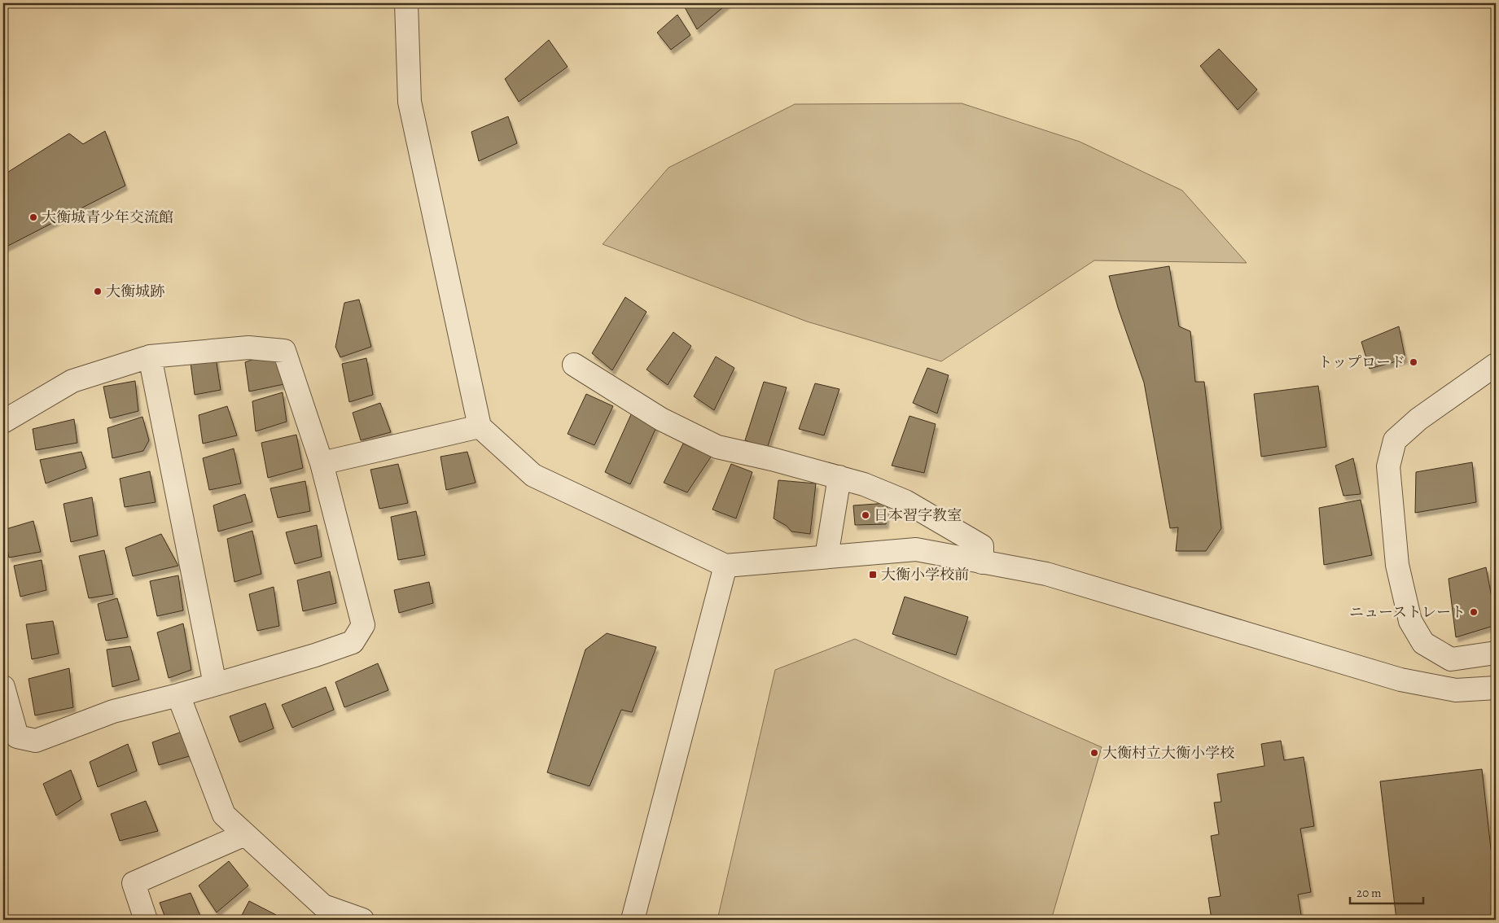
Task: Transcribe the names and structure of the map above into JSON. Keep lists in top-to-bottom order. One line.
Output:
{"places":{"other":["大衡城青少年交流館","大衡城跡","トップロード","日本習字教室","ニューストレート","大衡村立大衡小学校"],"transit":["大衡小学校前"]},"scale_bar":"20 m"}
